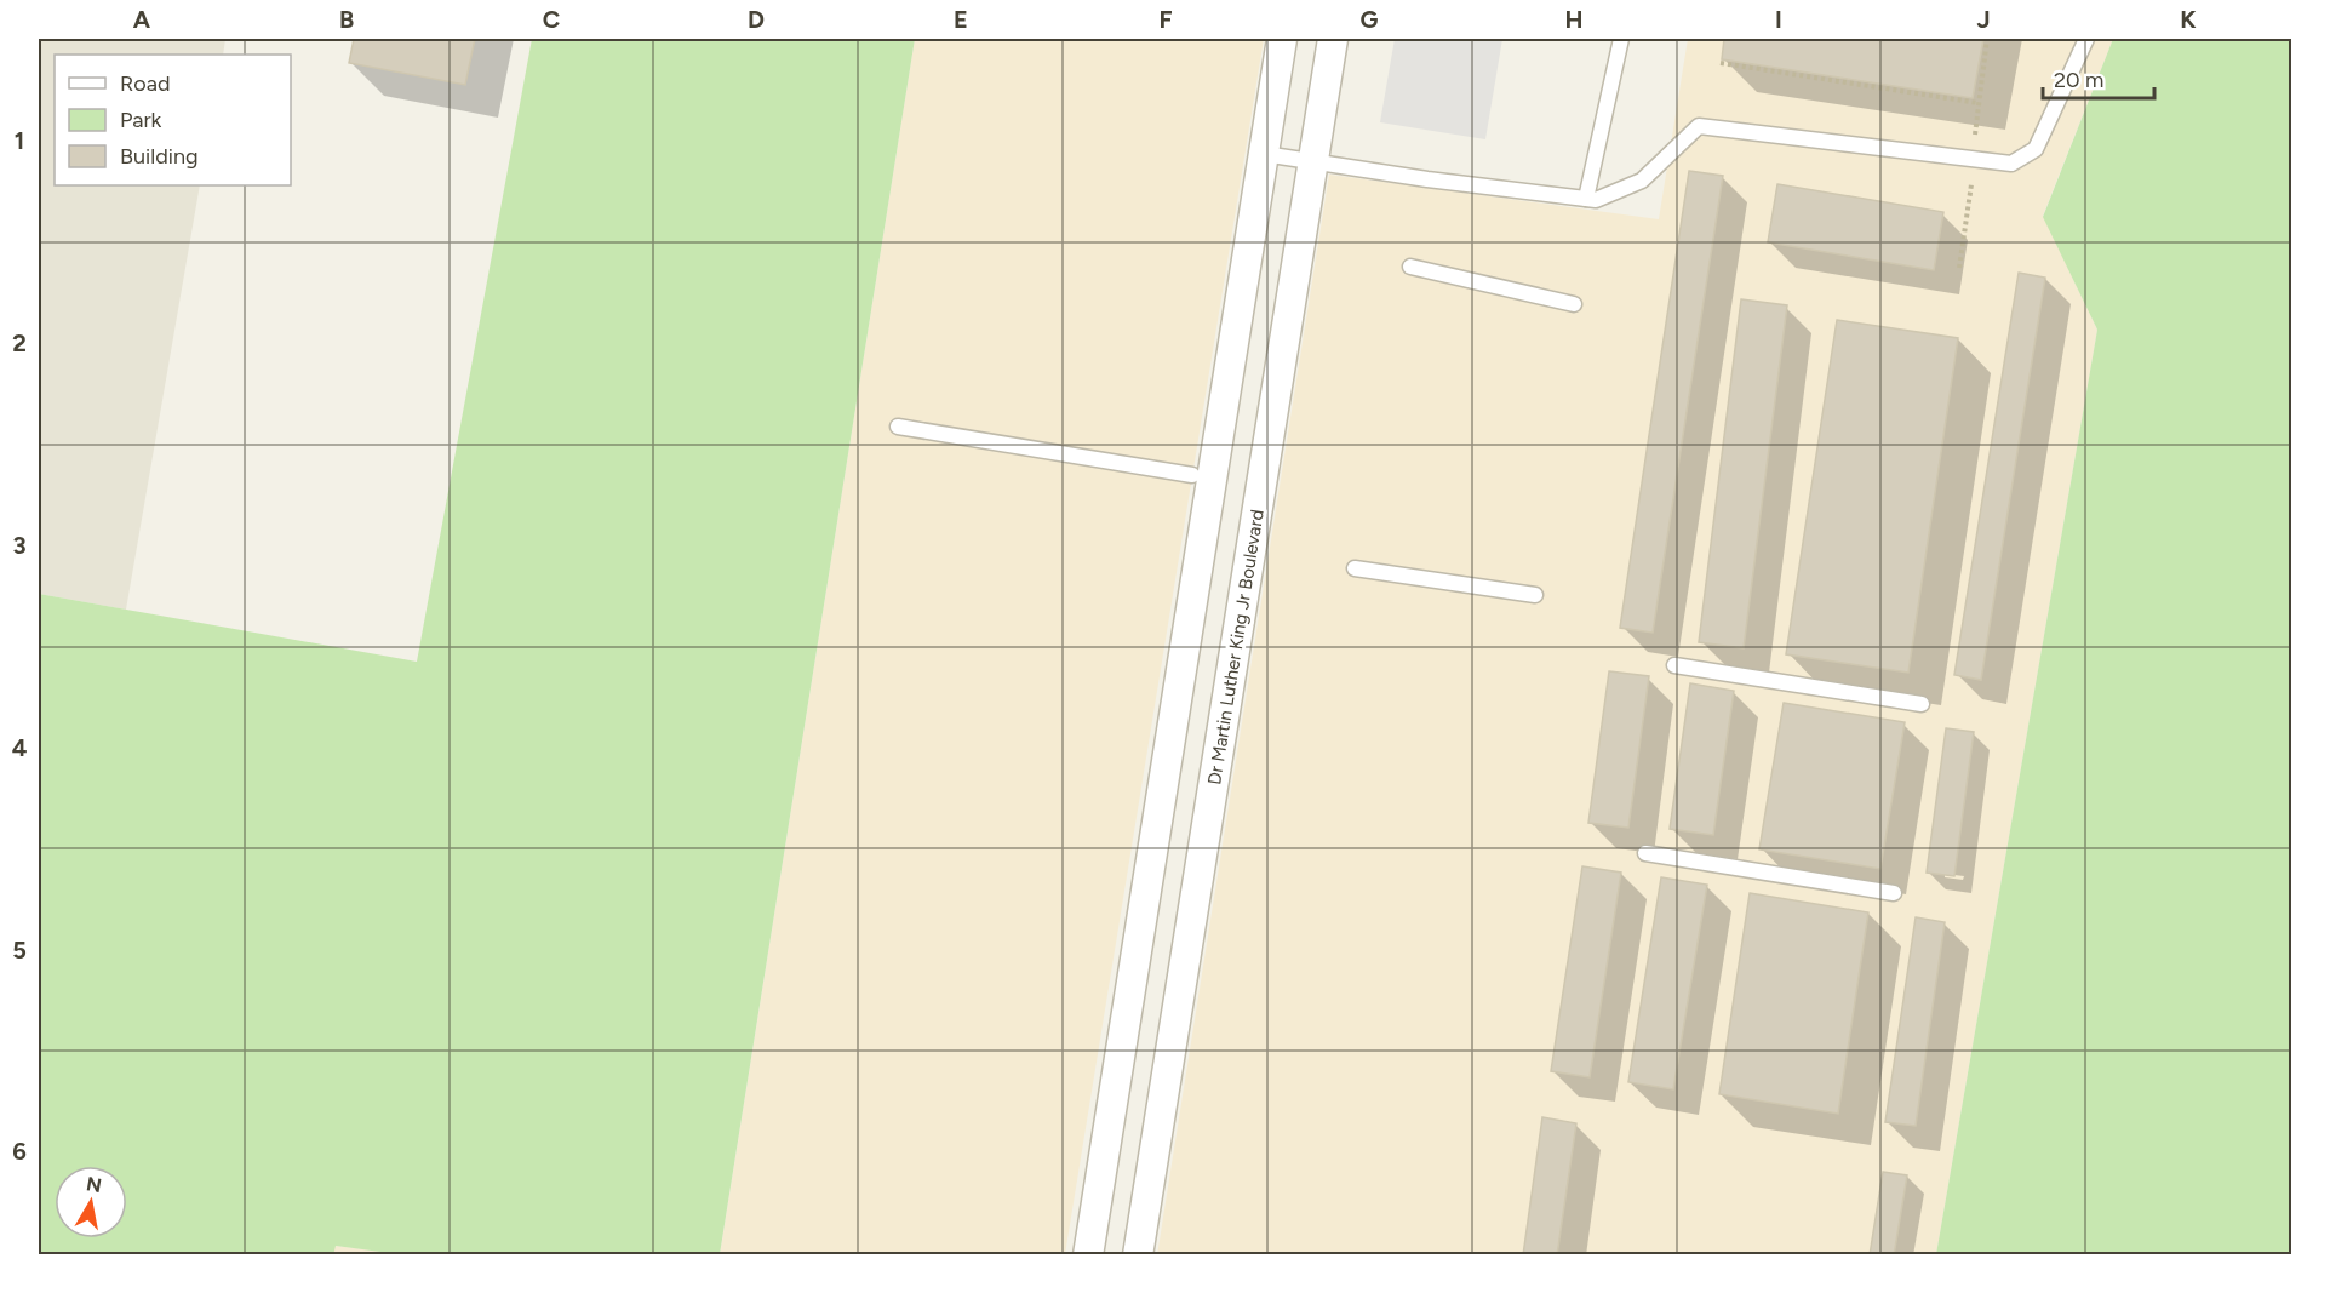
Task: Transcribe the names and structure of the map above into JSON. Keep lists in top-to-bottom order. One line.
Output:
{"streets":{"street":["Dr Martin Luther King Jr Boulevard"]},"legend":["Road","Park","Building"],"scale_bar":"20 m","north":"top","grid":{"columns":["A","B","C","D","E","F","G","H","I","J","K"],"rows":["1","2","3","4","5","6"]}}
